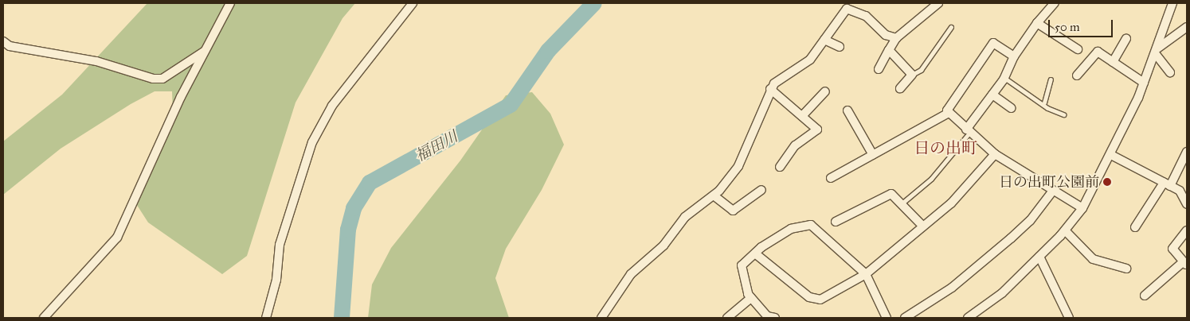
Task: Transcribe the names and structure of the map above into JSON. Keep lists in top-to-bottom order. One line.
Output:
{"districts":["日の出町"],"water":["福田川"],"places":["日の出町公園前"],"scale_bar":"50 m"}
